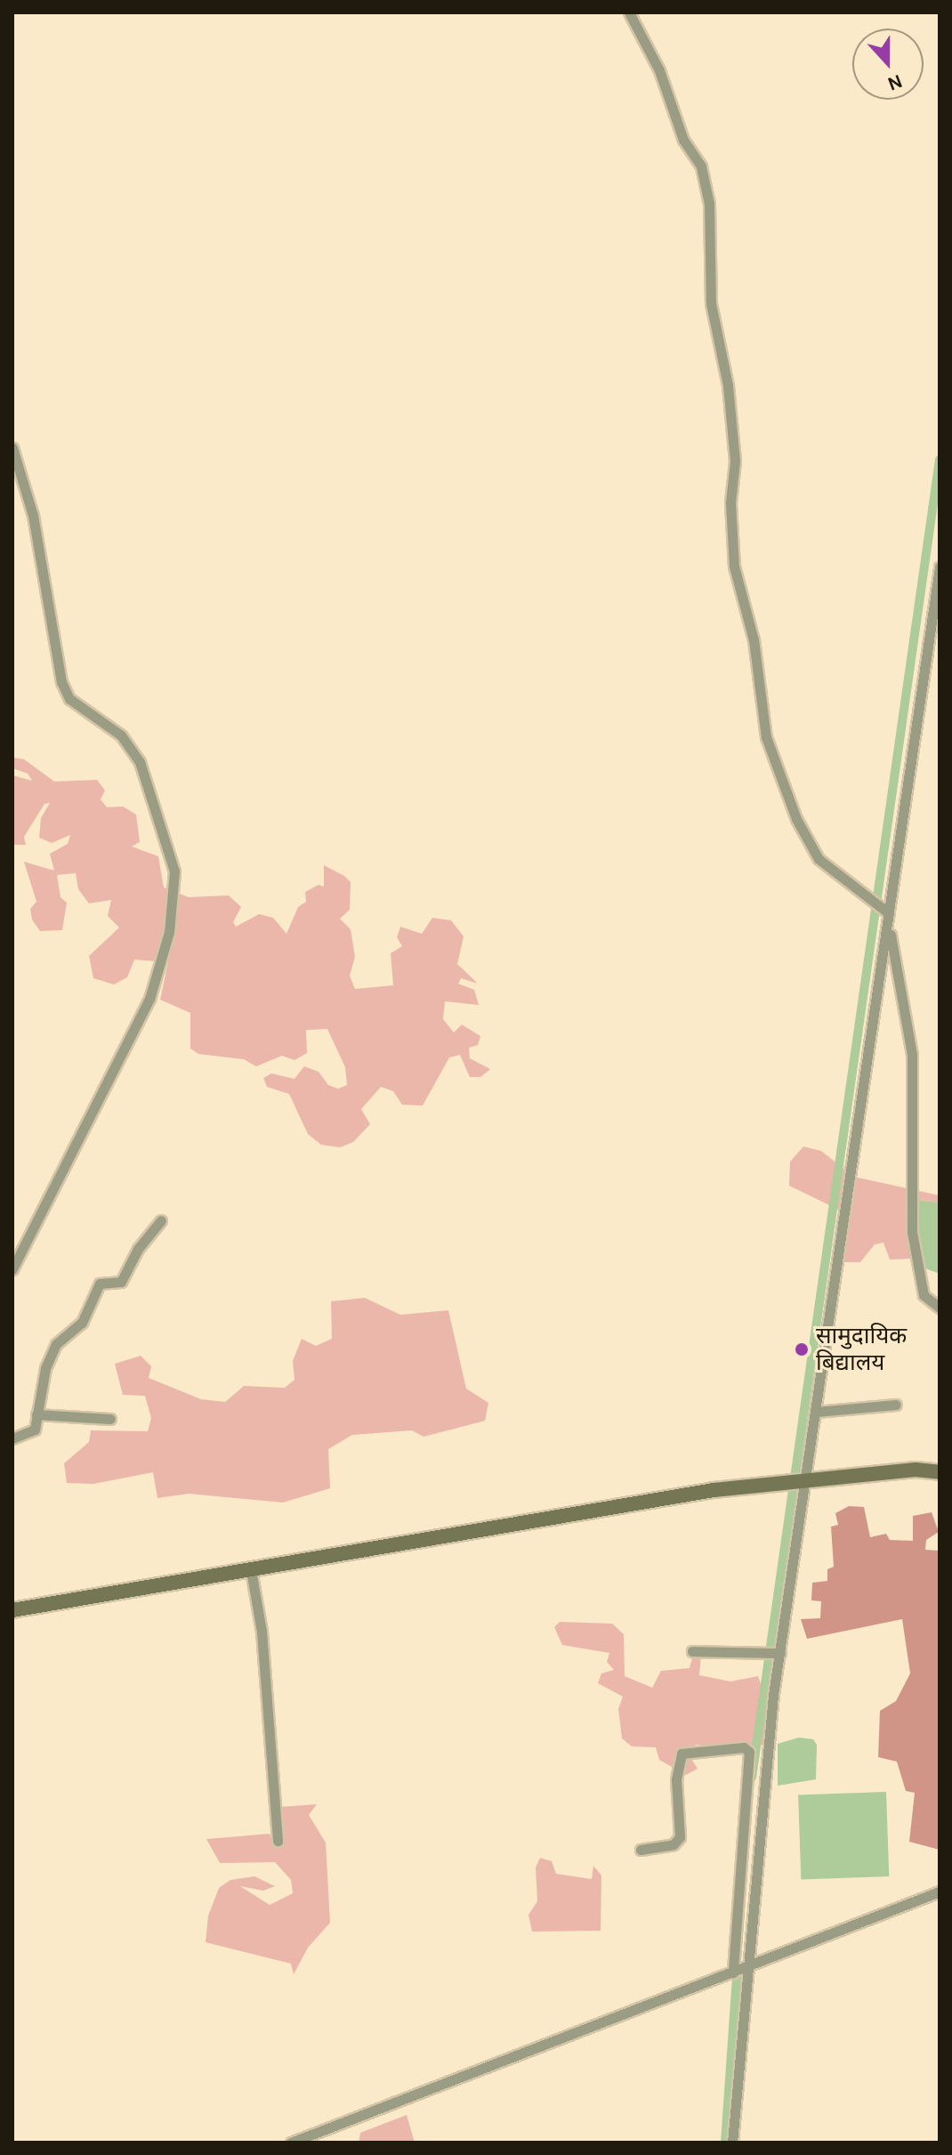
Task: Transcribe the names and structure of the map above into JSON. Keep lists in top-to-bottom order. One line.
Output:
{"places":["सामुदायिक बिद्यालय"],"north":"bottom"}
